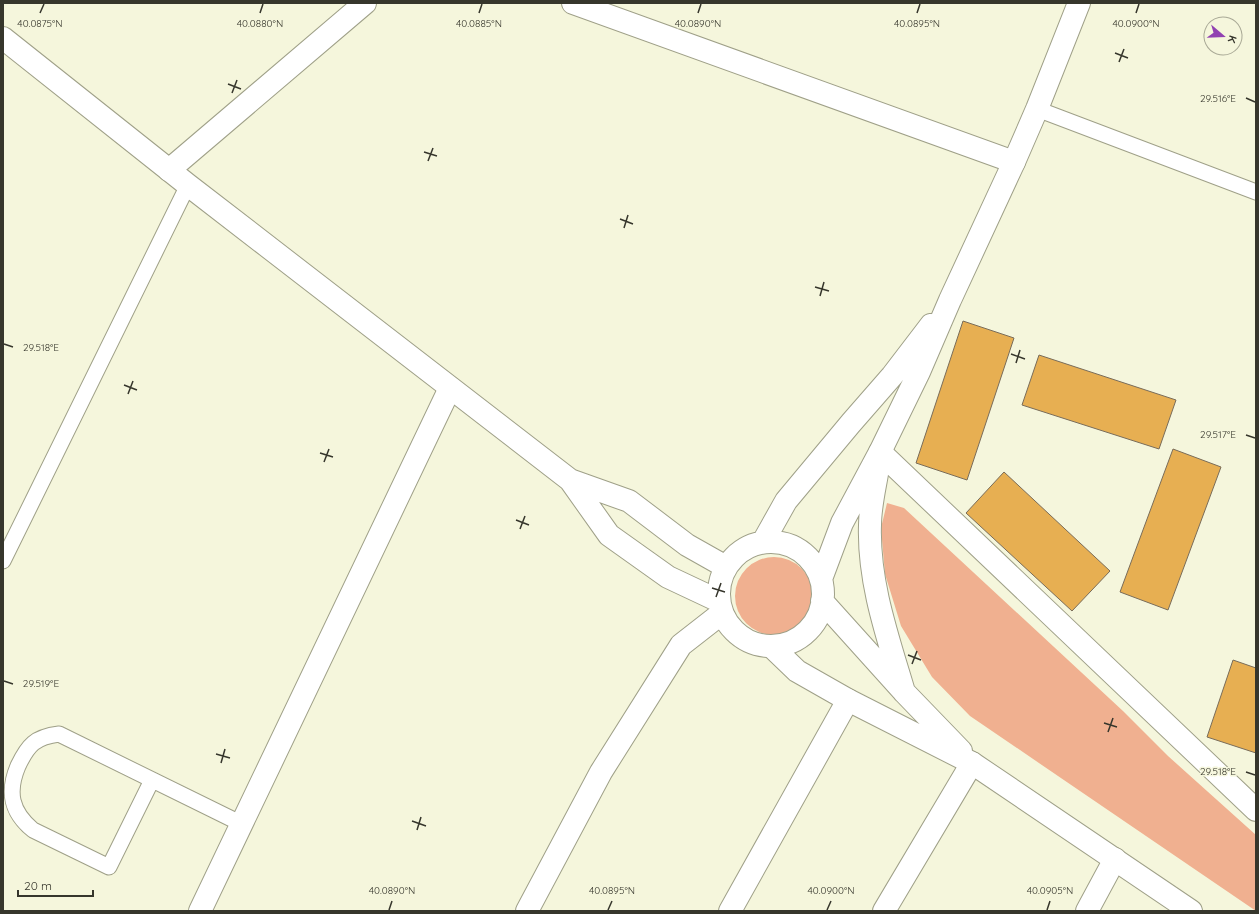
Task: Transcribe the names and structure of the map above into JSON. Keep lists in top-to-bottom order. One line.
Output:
{"scale_bar":"20 m","north":"right","coordinates":["40.0885°N","40.0890°N","40.0895°N","40.0900°N","40.0875°N","40.0880°N","29.516°E","29.518°E","29.517°E","29.519°E","40.0905°N"]}
